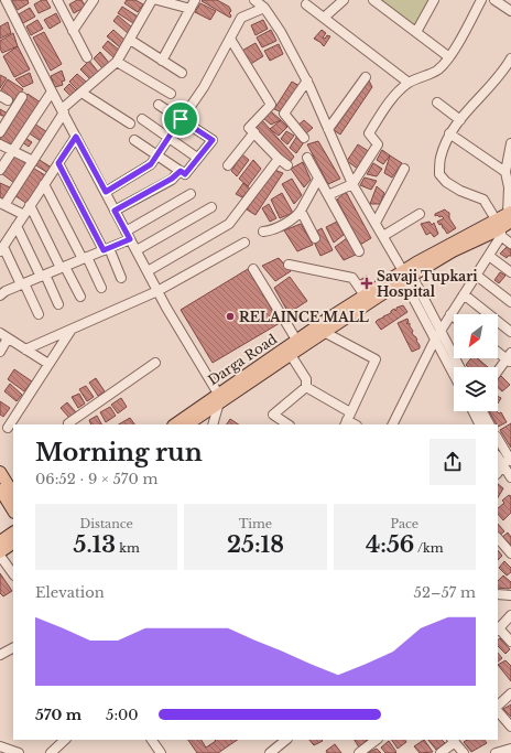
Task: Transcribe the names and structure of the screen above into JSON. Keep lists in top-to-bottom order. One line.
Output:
{"streets":{"main road":["Darga Road"]},"places":{"health":["Savaji Tupkari Hospital"],"other":["RELAINCE MALL"]},"north":"bottom left","page":{"heading":["Morning run","06:52 · 9 × 570 m"],"stats":[["Distance","5.13 km"],["Time","25:18"],["Pace","4:56 /km"]],"chart":["Elevation","52–57 m"],"list":[{"name":"570 m","note":"5:00"}]}}
